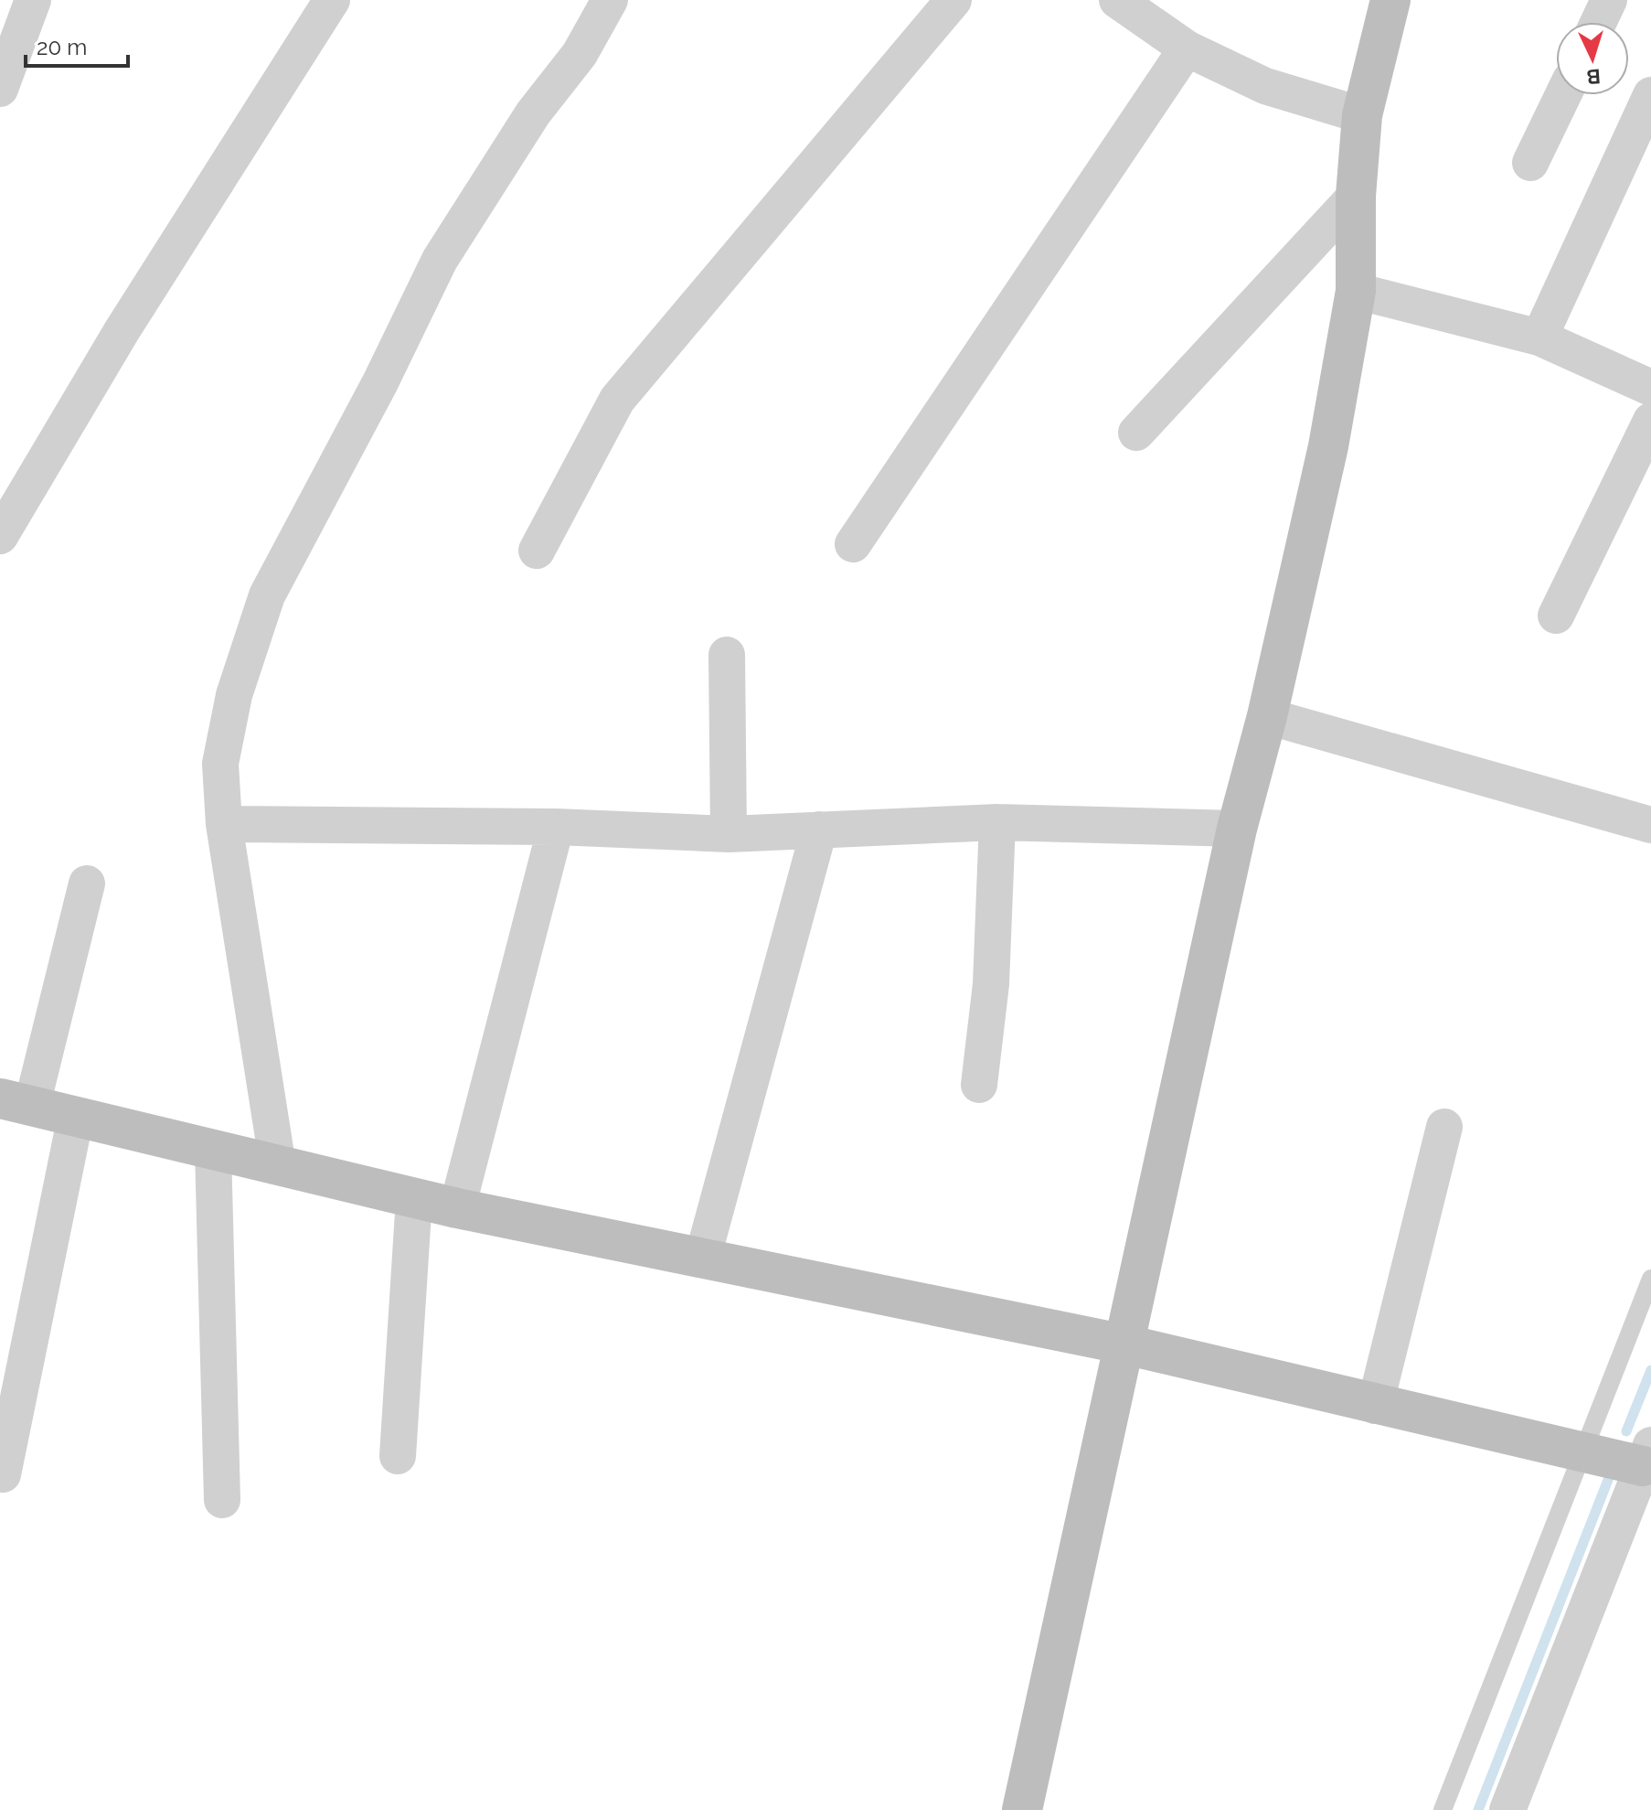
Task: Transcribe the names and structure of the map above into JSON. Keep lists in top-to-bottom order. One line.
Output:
{"scale_bar":"20 m","north":"bottom"}
